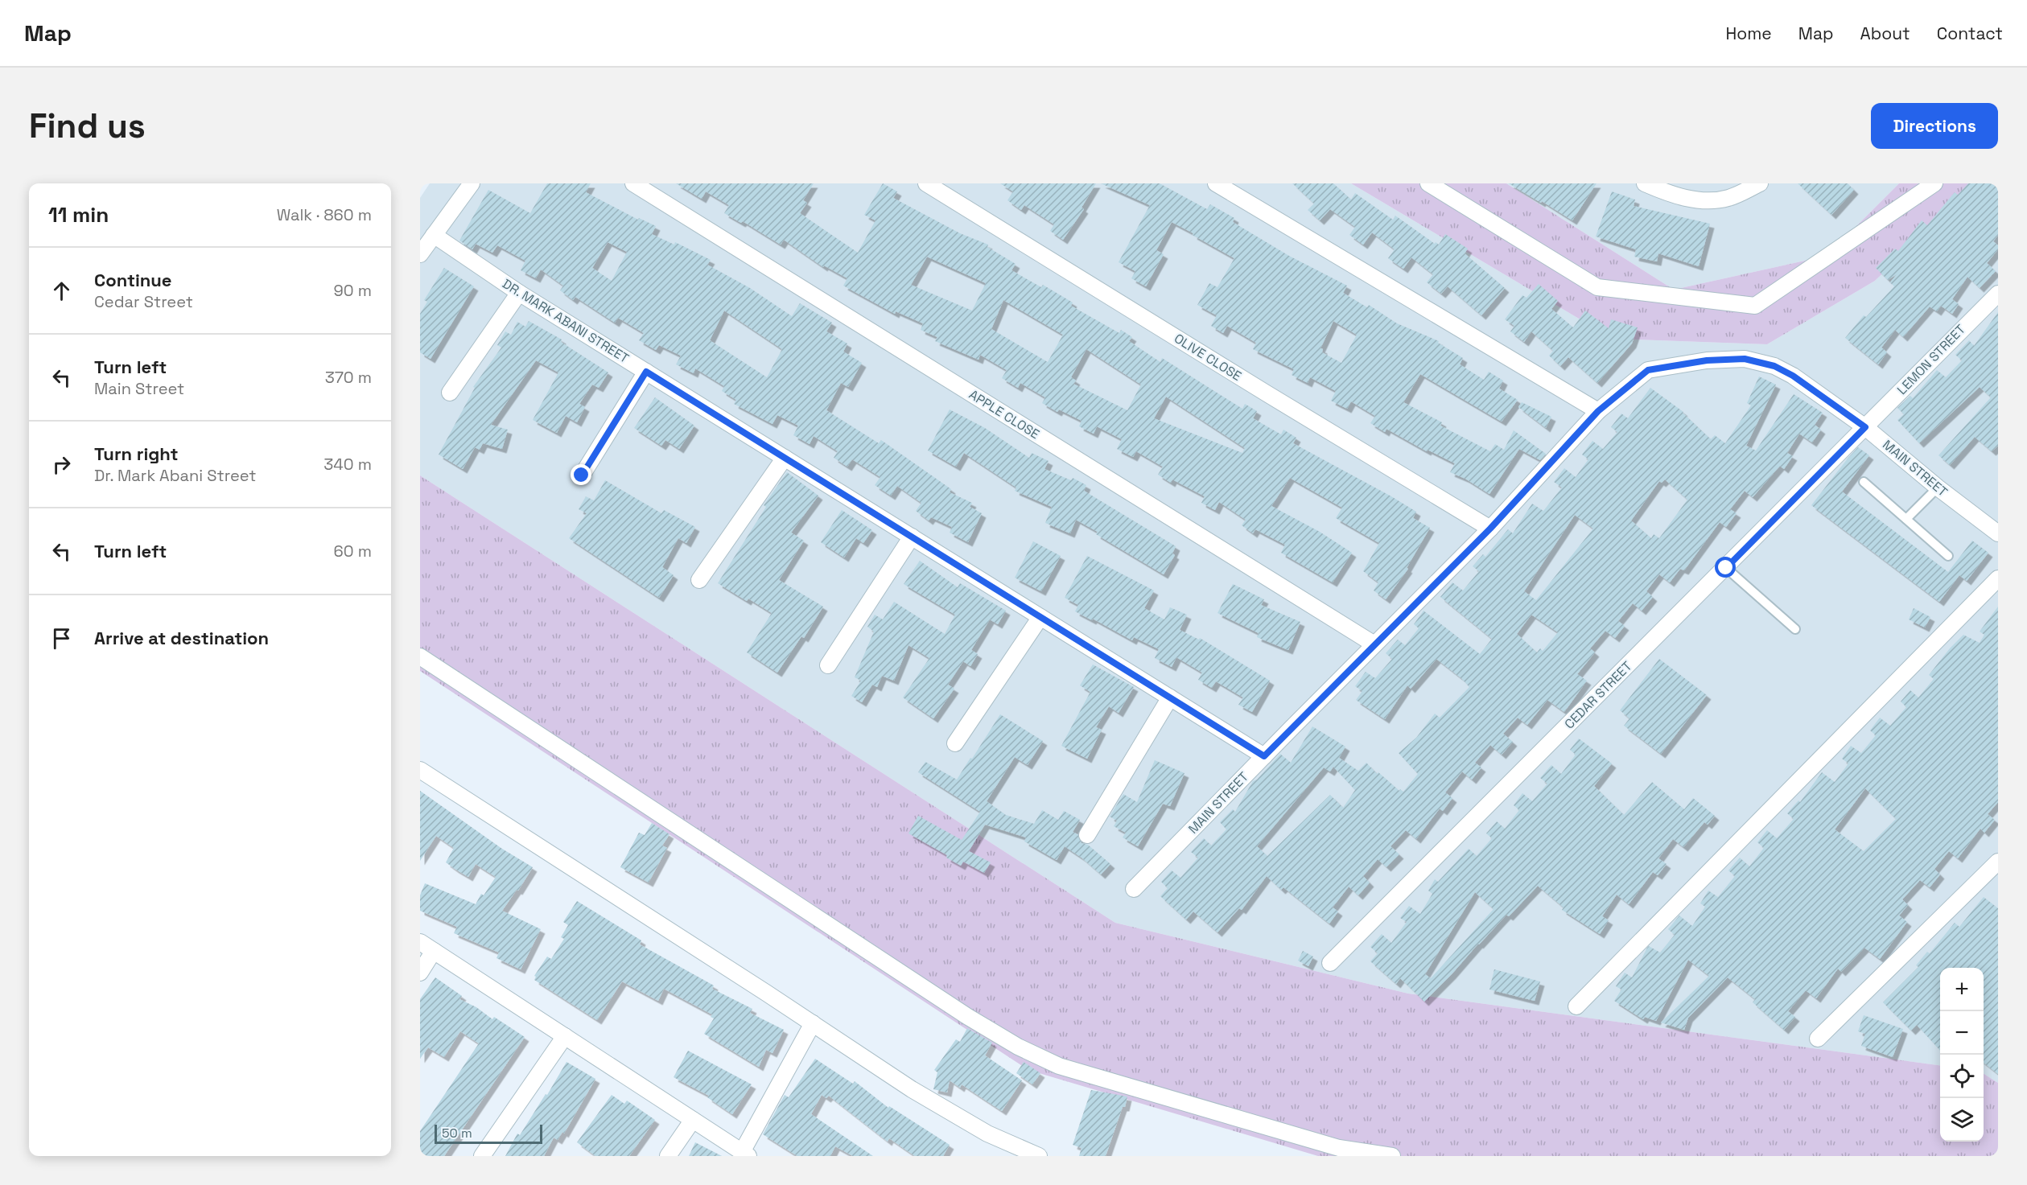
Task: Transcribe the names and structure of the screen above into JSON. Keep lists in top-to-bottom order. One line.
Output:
{"streets":{"street":["DR. MARK ABANI STREET","OLIVE CLOSE","LEMON STREET","APPLE CLOSE","MAIN STREET","CEDAR STREET"]},"crossings":[["DR. MARK ABANI STREET","MAIN STREET"],["OLIVE CLOSE","MAIN STREET"],["LEMON STREET","MAIN STREET"],["LEMON STREET","CEDAR STREET"],["APPLE CLOSE","MAIN STREET"],["MAIN STREET","CEDAR STREET"]],"scale_bar":"50 m","page":{"header":"Map","nav":["Home","Map","About","Contact"],"buttons":"Directions","title":"Find us","heading":["11 min","Walk · 860 m"],"list":[["Continue","Cedar Street","90 m"],["Turn left","Main Street","370 m"],["Turn right","Dr. Mark Abani Street","340 m"],["Turn left","60 m"],"Arrive at destination"],"map_buttons":["+","−"],"scale":"50 m"}}
